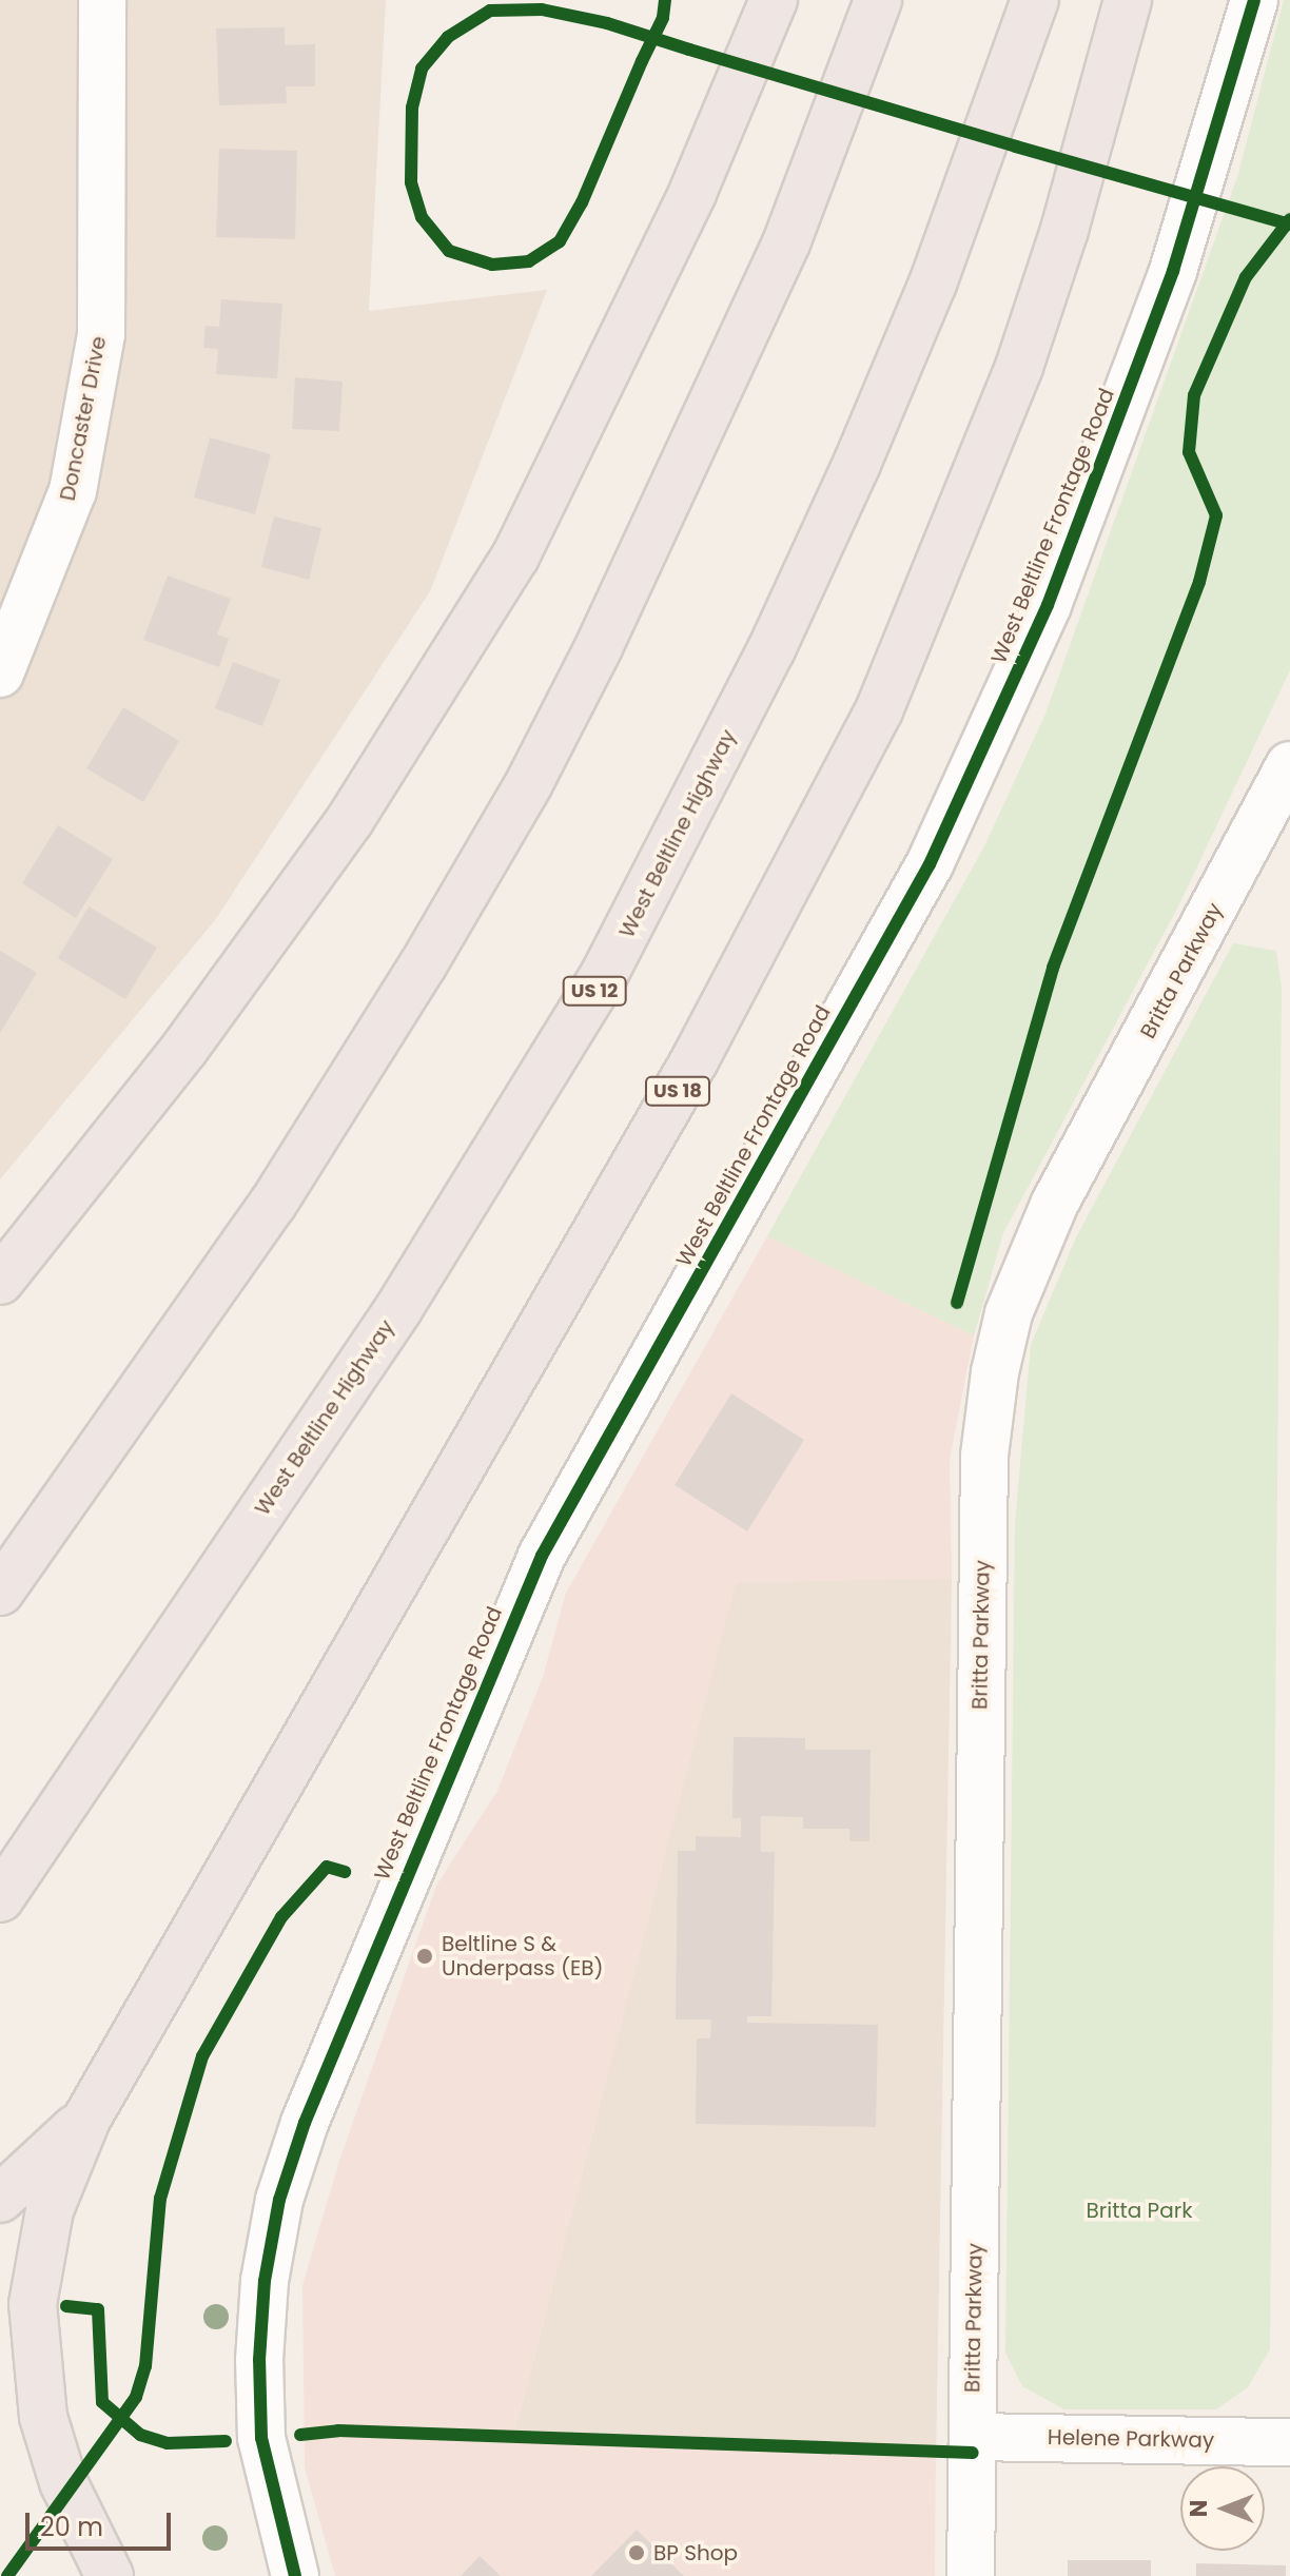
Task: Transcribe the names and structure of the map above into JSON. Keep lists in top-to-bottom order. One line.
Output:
{"streets":{"highway":["West Beltline Highway","US 12","US 18"],"street":["Doncaster Drive","West Beltline Frontage Road","Britta Parkway","Helene Parkway"]},"crossings":[["Britta Parkway","Helene Parkway"]],"parks":["Britta Park"],"places":["Beltline S & Underpass (EB)","BP Shop"],"scale_bar":"20 m","north":"left"}
